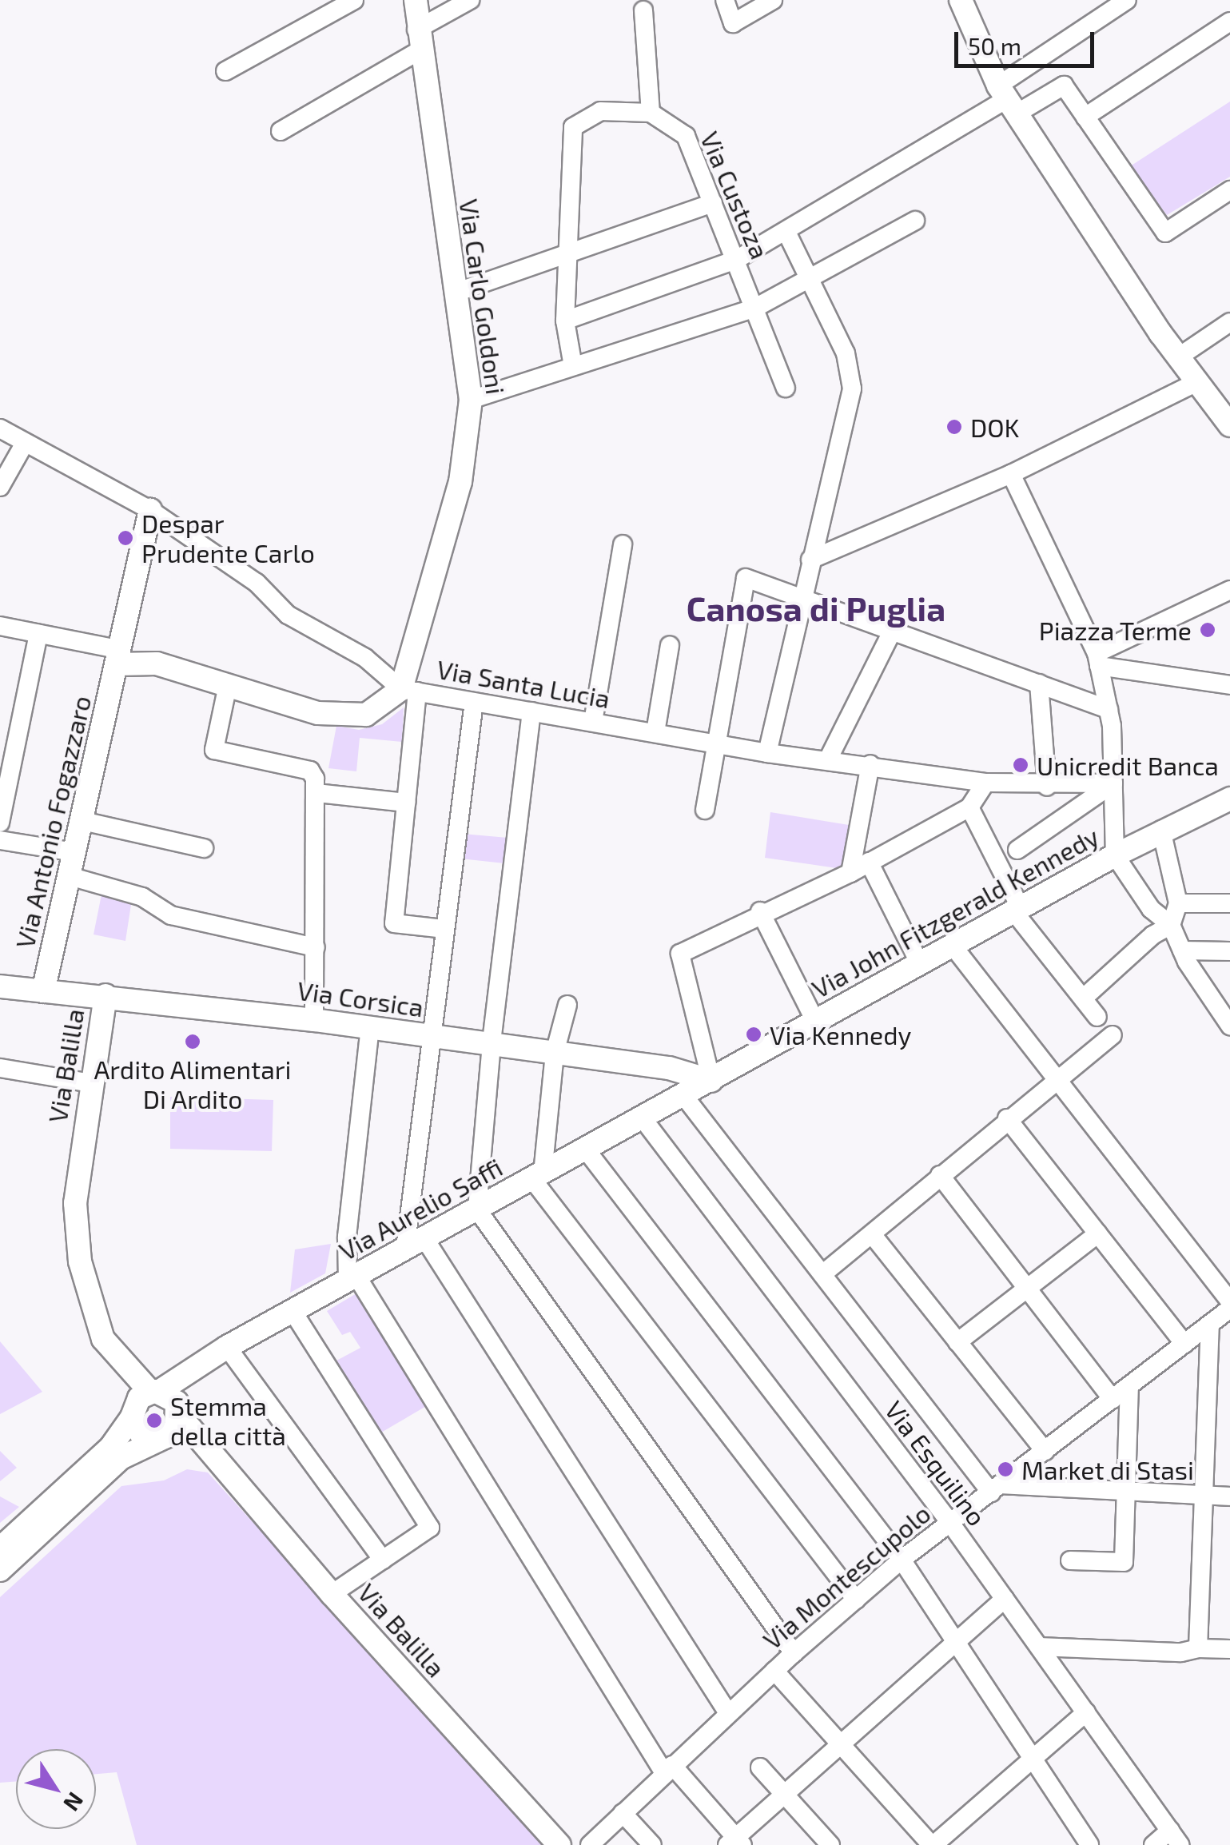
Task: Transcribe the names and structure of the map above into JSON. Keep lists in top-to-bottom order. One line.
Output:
{"streets":{"street":["Via Custoza","Via Carlo Goldoni","Via Santa Lucia","Via Antonio Fogazzaro","Via John Fitzgerald Kennedy","Via Corsica","Via Balilla","Via Aurelio Saffi","Via Esquilino","Via Montescupolo"]},"crossings":[["Via Carlo Goldoni","Via Santa Lucia"],["Via Santa Lucia","Via Antonio Fogazzaro"],["Via Antonio Fogazzaro","Via Corsica"],["Via John Fitzgerald Kennedy","Via Corsica"],["Via John Fitzgerald Kennedy","Via Aurelio Saffi"],["Via Corsica","Via Balilla"],["Via Corsica","Via Aurelio Saffi"],["Via Balilla","Via Aurelio Saffi"],["Via Aurelio Saffi","Via Esquilino"],["Via Esquilino","Via Montescupolo"]],"districts":["Canosa di Puglia"],"places":["DOK","Despar Prudente Carlo","Piazza Terme","Unicredit Banca","Via Kennedy","Ardito Alimentari Di Ardito","Stemma della città","Market di Stasi"],"scale_bar":"50 m","north":"bottom right"}
